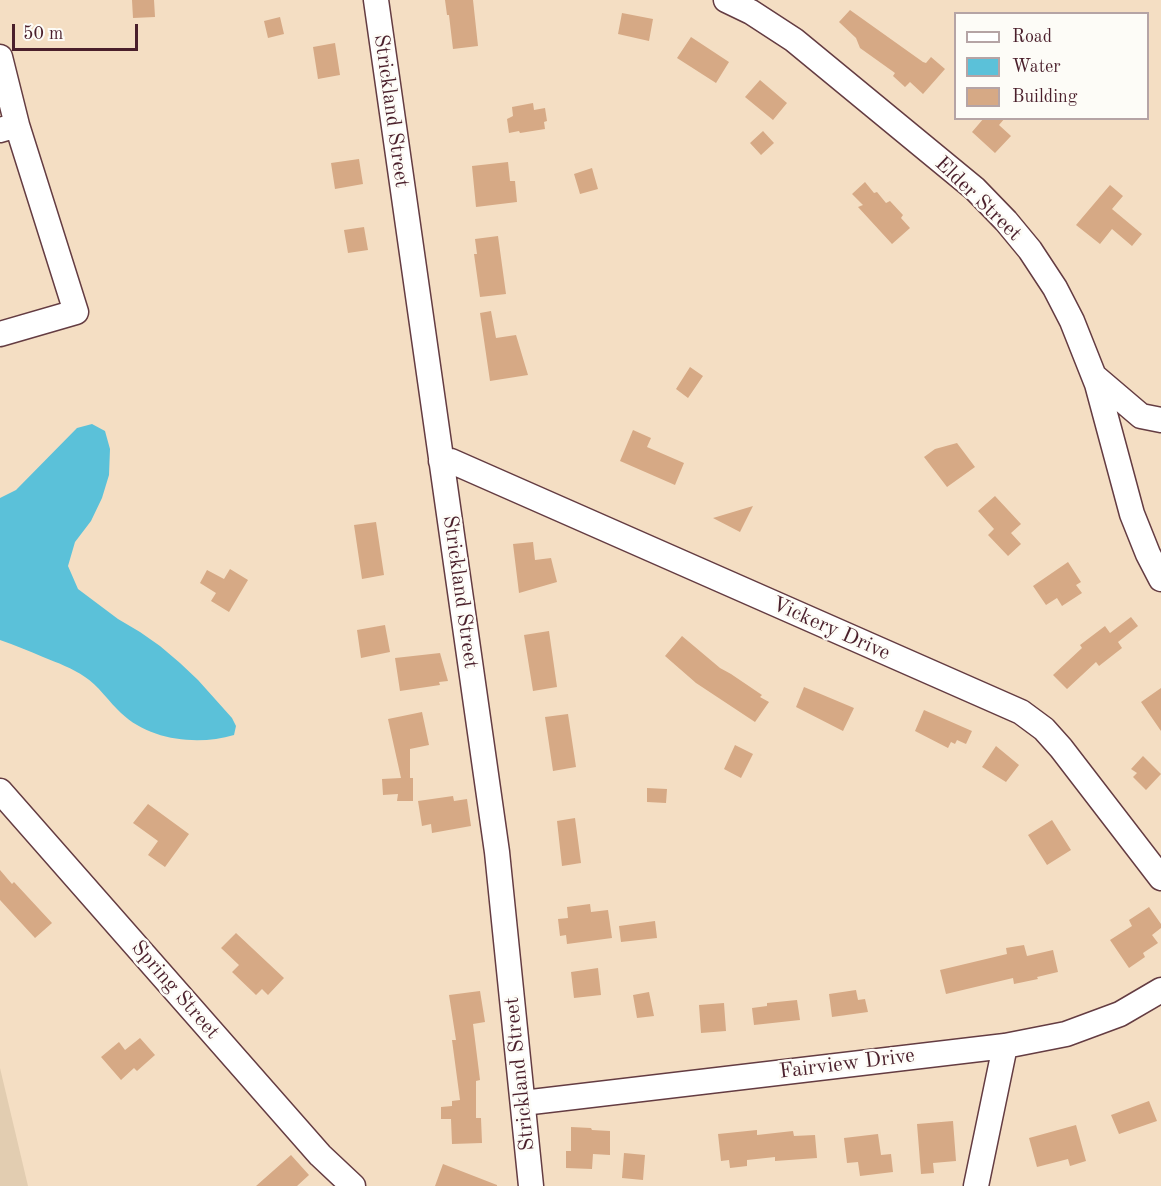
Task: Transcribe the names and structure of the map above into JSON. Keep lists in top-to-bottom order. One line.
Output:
{"streets":{"street":["Strickland Street","Elder Street","Vickery Drive","Spring Street","Fairview Drive"]},"crossings":[["Strickland Street","Vickery Drive"],["Strickland Street","Fairview Drive"]],"legend":["Road","Water","Building"],"scale_bar":"50 m"}
